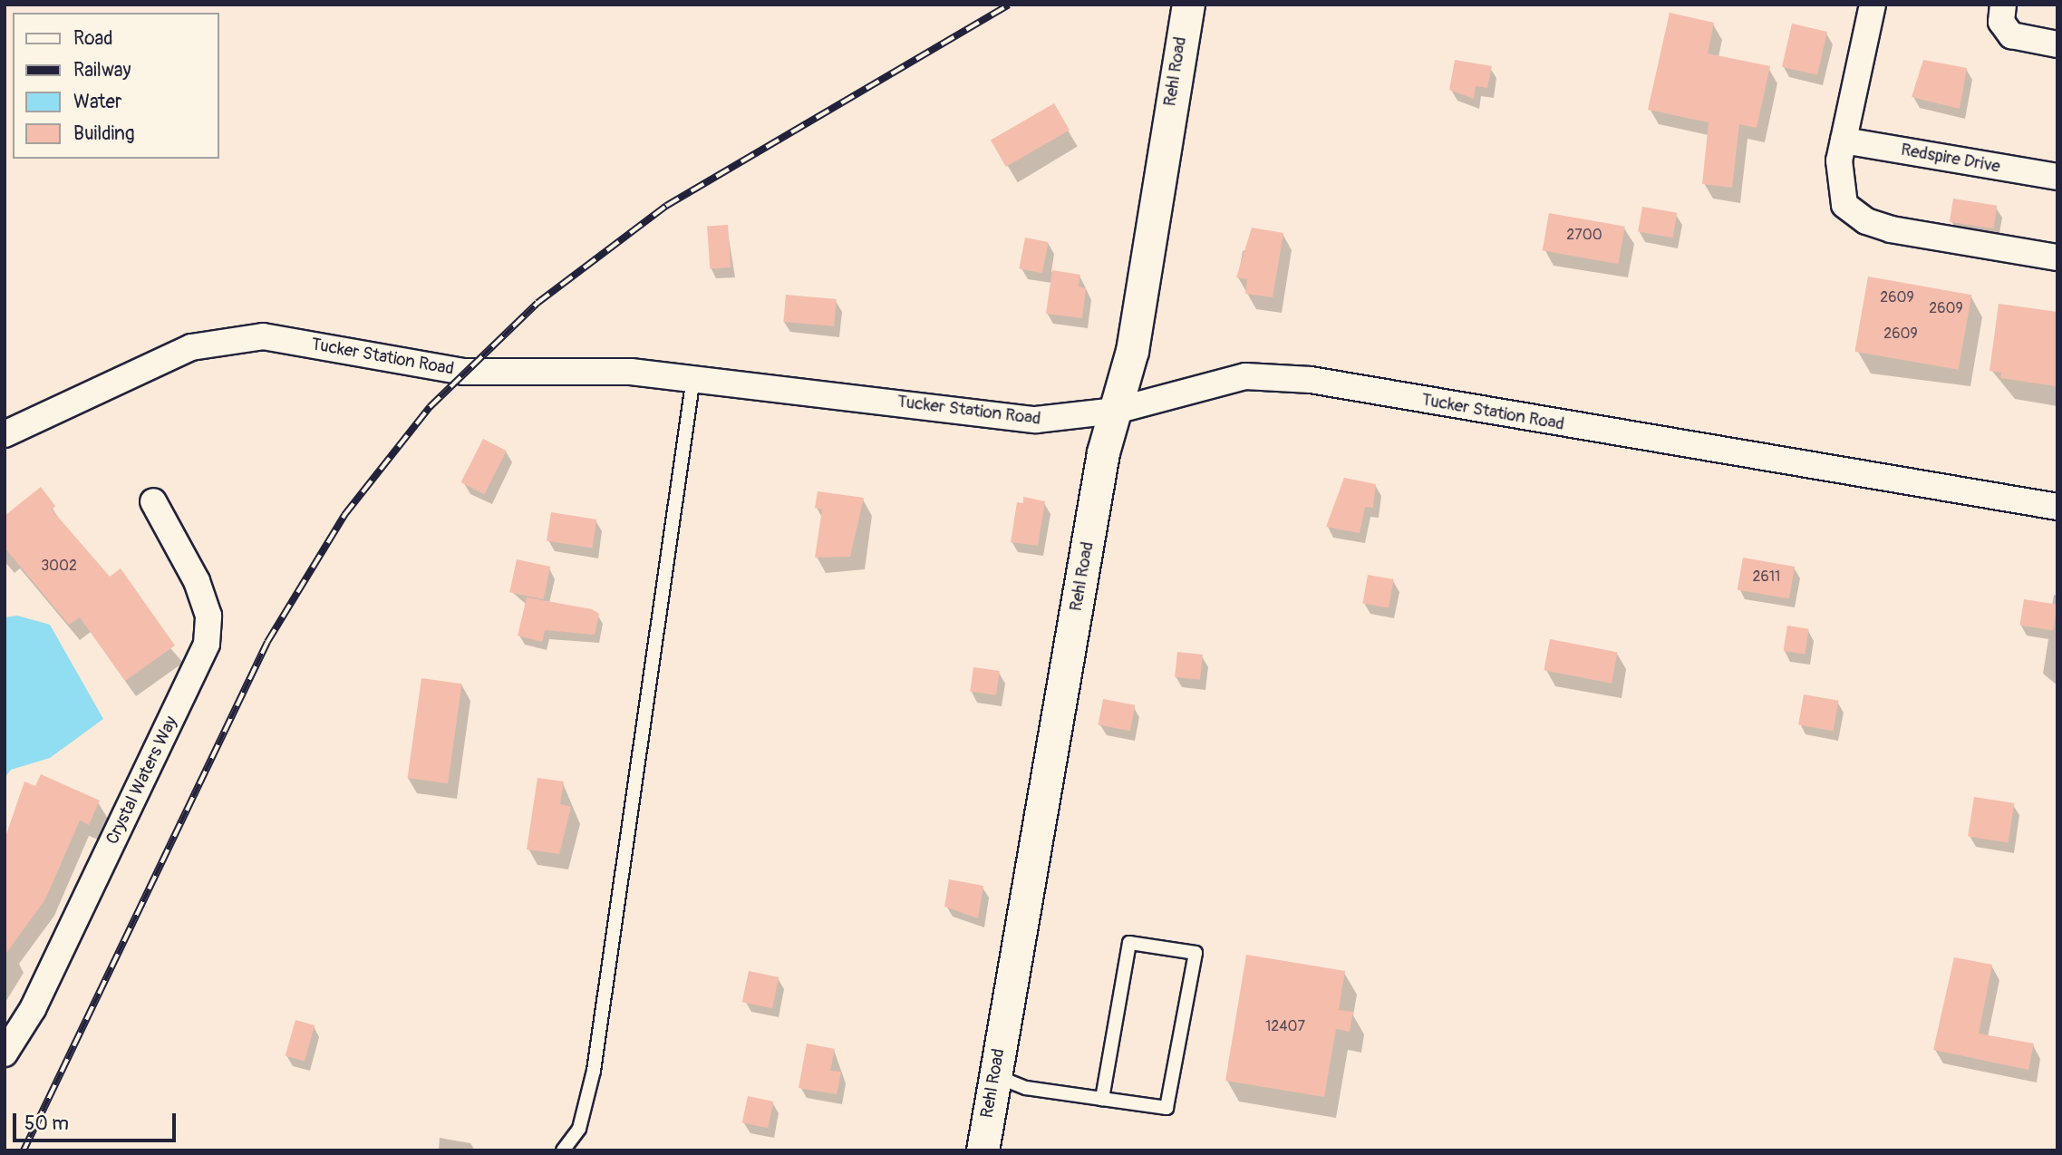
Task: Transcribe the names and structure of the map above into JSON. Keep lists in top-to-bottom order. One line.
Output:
{"streets":{"street":["Rehl Road","Redspire Drive","Tucker Station Road","Crystal Waters Way"]},"crossings":[["Rehl Road","Tucker Station Road"]],"house_numbers":["2700","2609","2609","2609","3002","2611","12407"],"legend":["Road","Railway","Water","Building"],"scale_bar":"50 m"}
